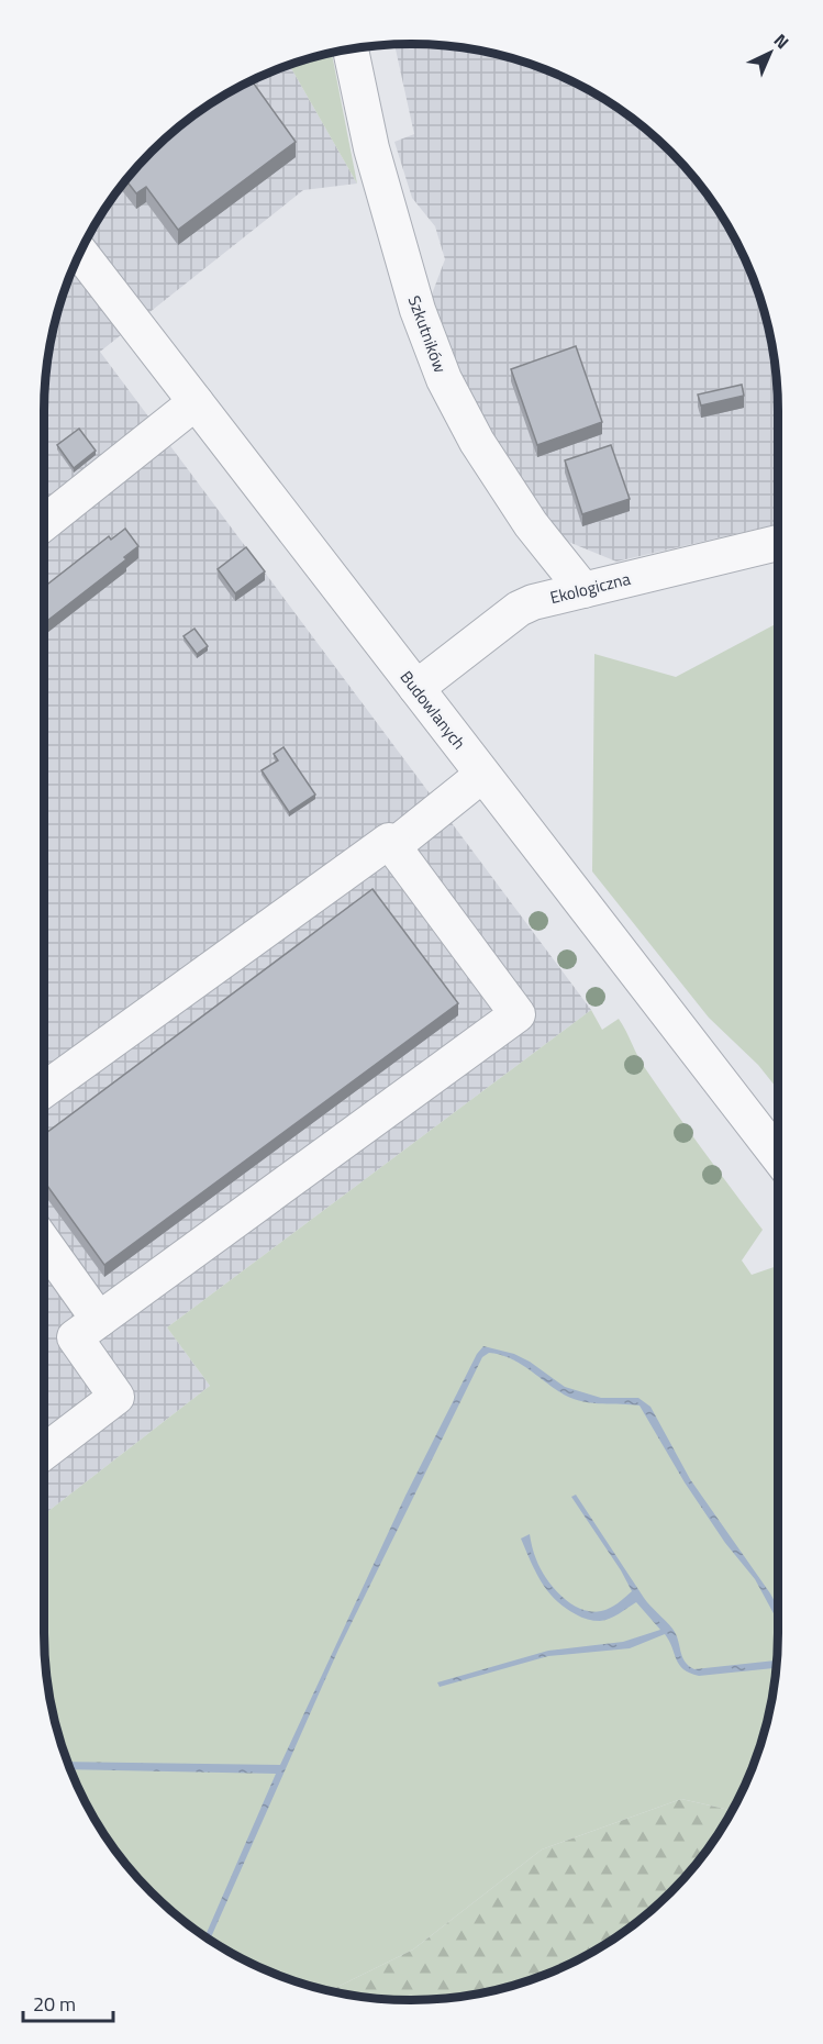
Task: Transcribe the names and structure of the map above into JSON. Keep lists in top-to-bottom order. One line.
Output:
{"streets":{"street":["Szkutników","Ekologiczna","Budowlanych"]},"crossings":[["Szkutników","Ekologiczna"],["Ekologiczna","Budowlanych"]],"scale_bar":"20 m","north":"top right"}
